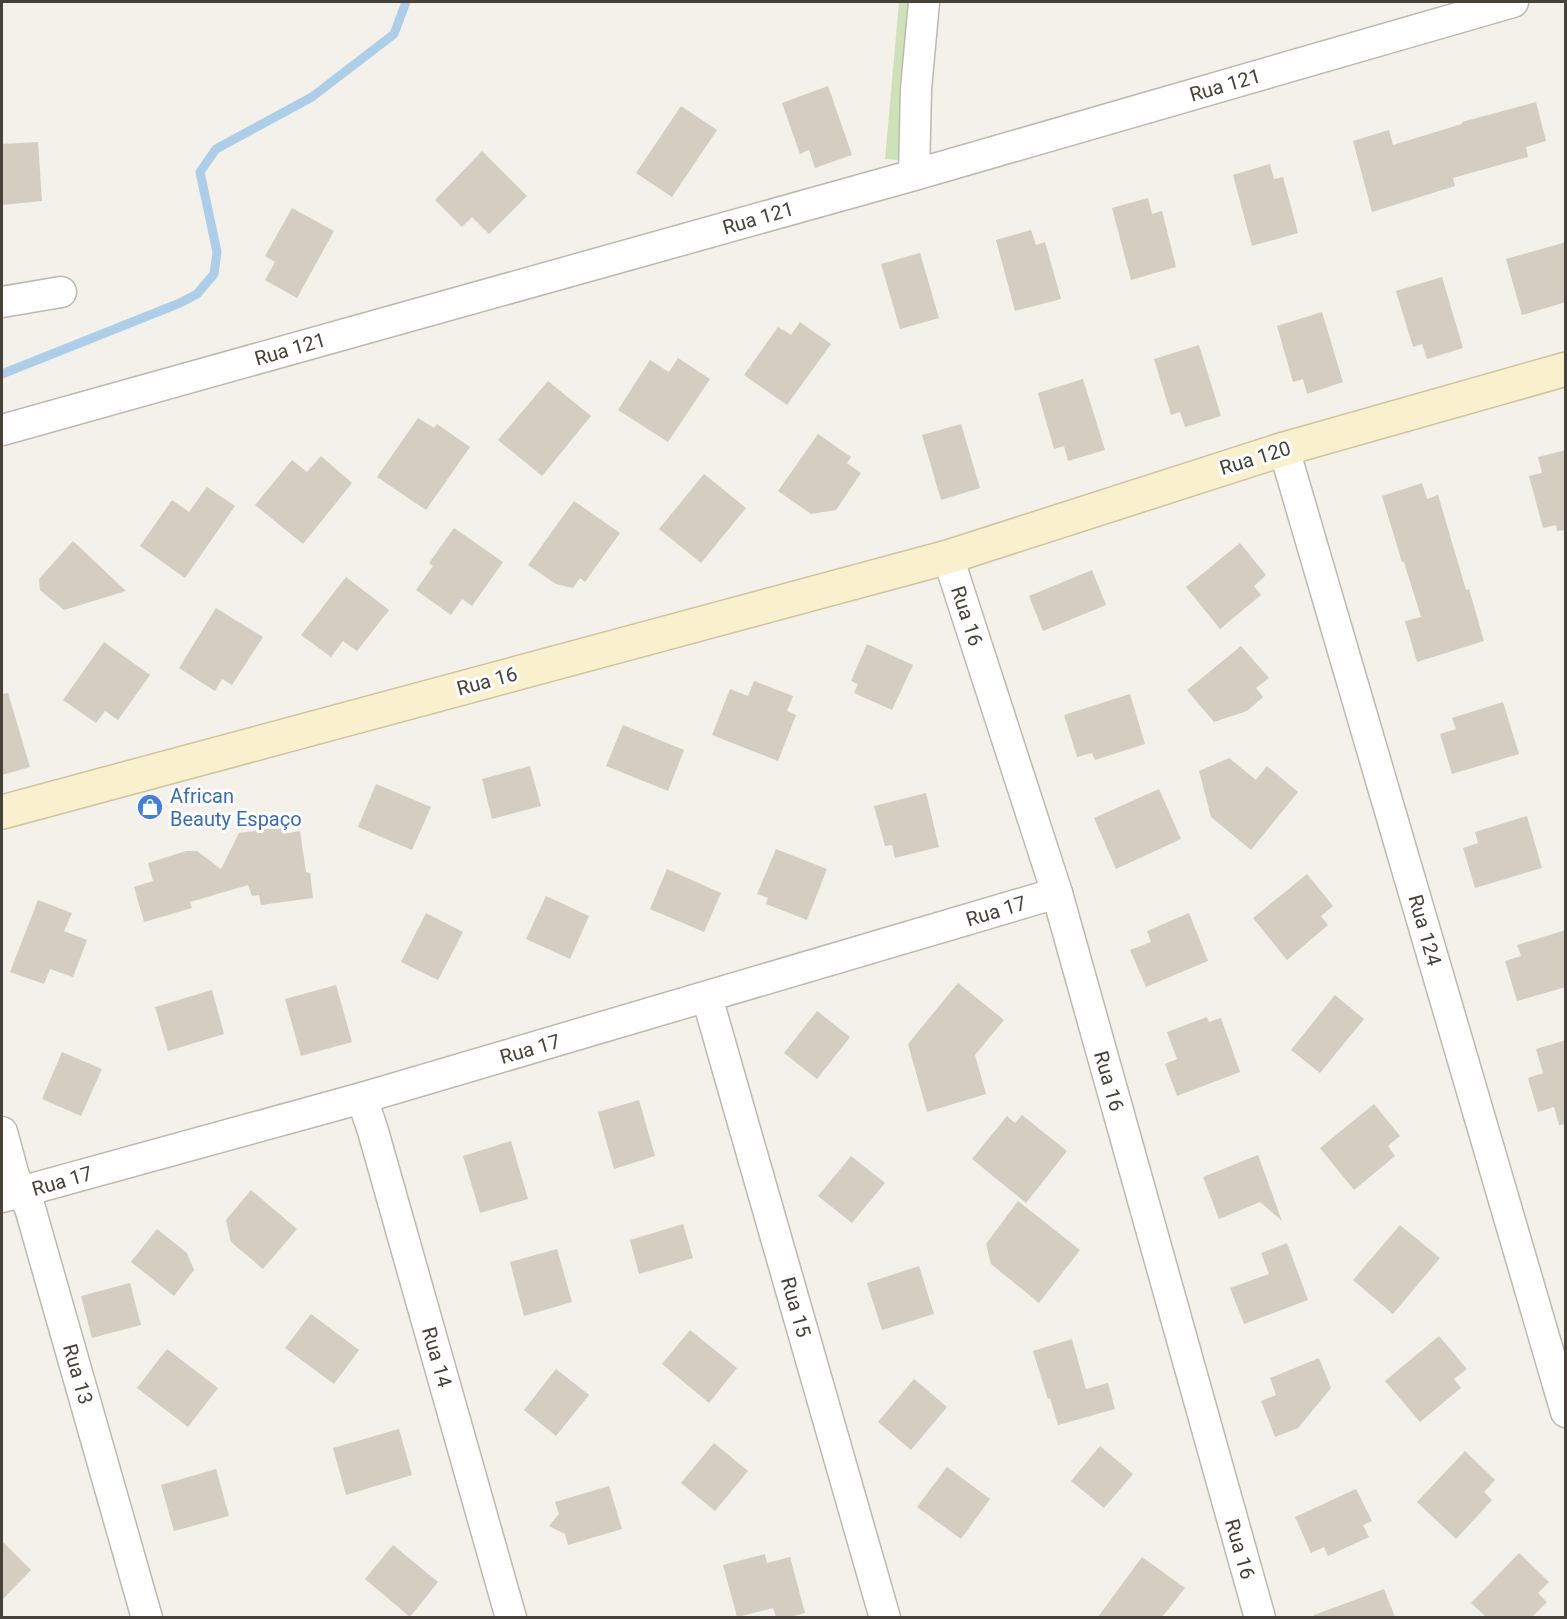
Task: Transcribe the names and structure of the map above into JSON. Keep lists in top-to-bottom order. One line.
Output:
{"streets":{"street":["Rua 121","Rua 120","Rua 16","Rua 17","Rua 124","Rua 15","Rua 14","Rua 13"]},"crossings":[["Rua 120","Rua 16"],["Rua 120","Rua 124"],["Rua 16","Rua 17"],["Rua 17","Rua 15"],["Rua 17","Rua 14"],["Rua 17","Rua 13"]],"places":{"shop":["African Beauty Espaço"]}}
